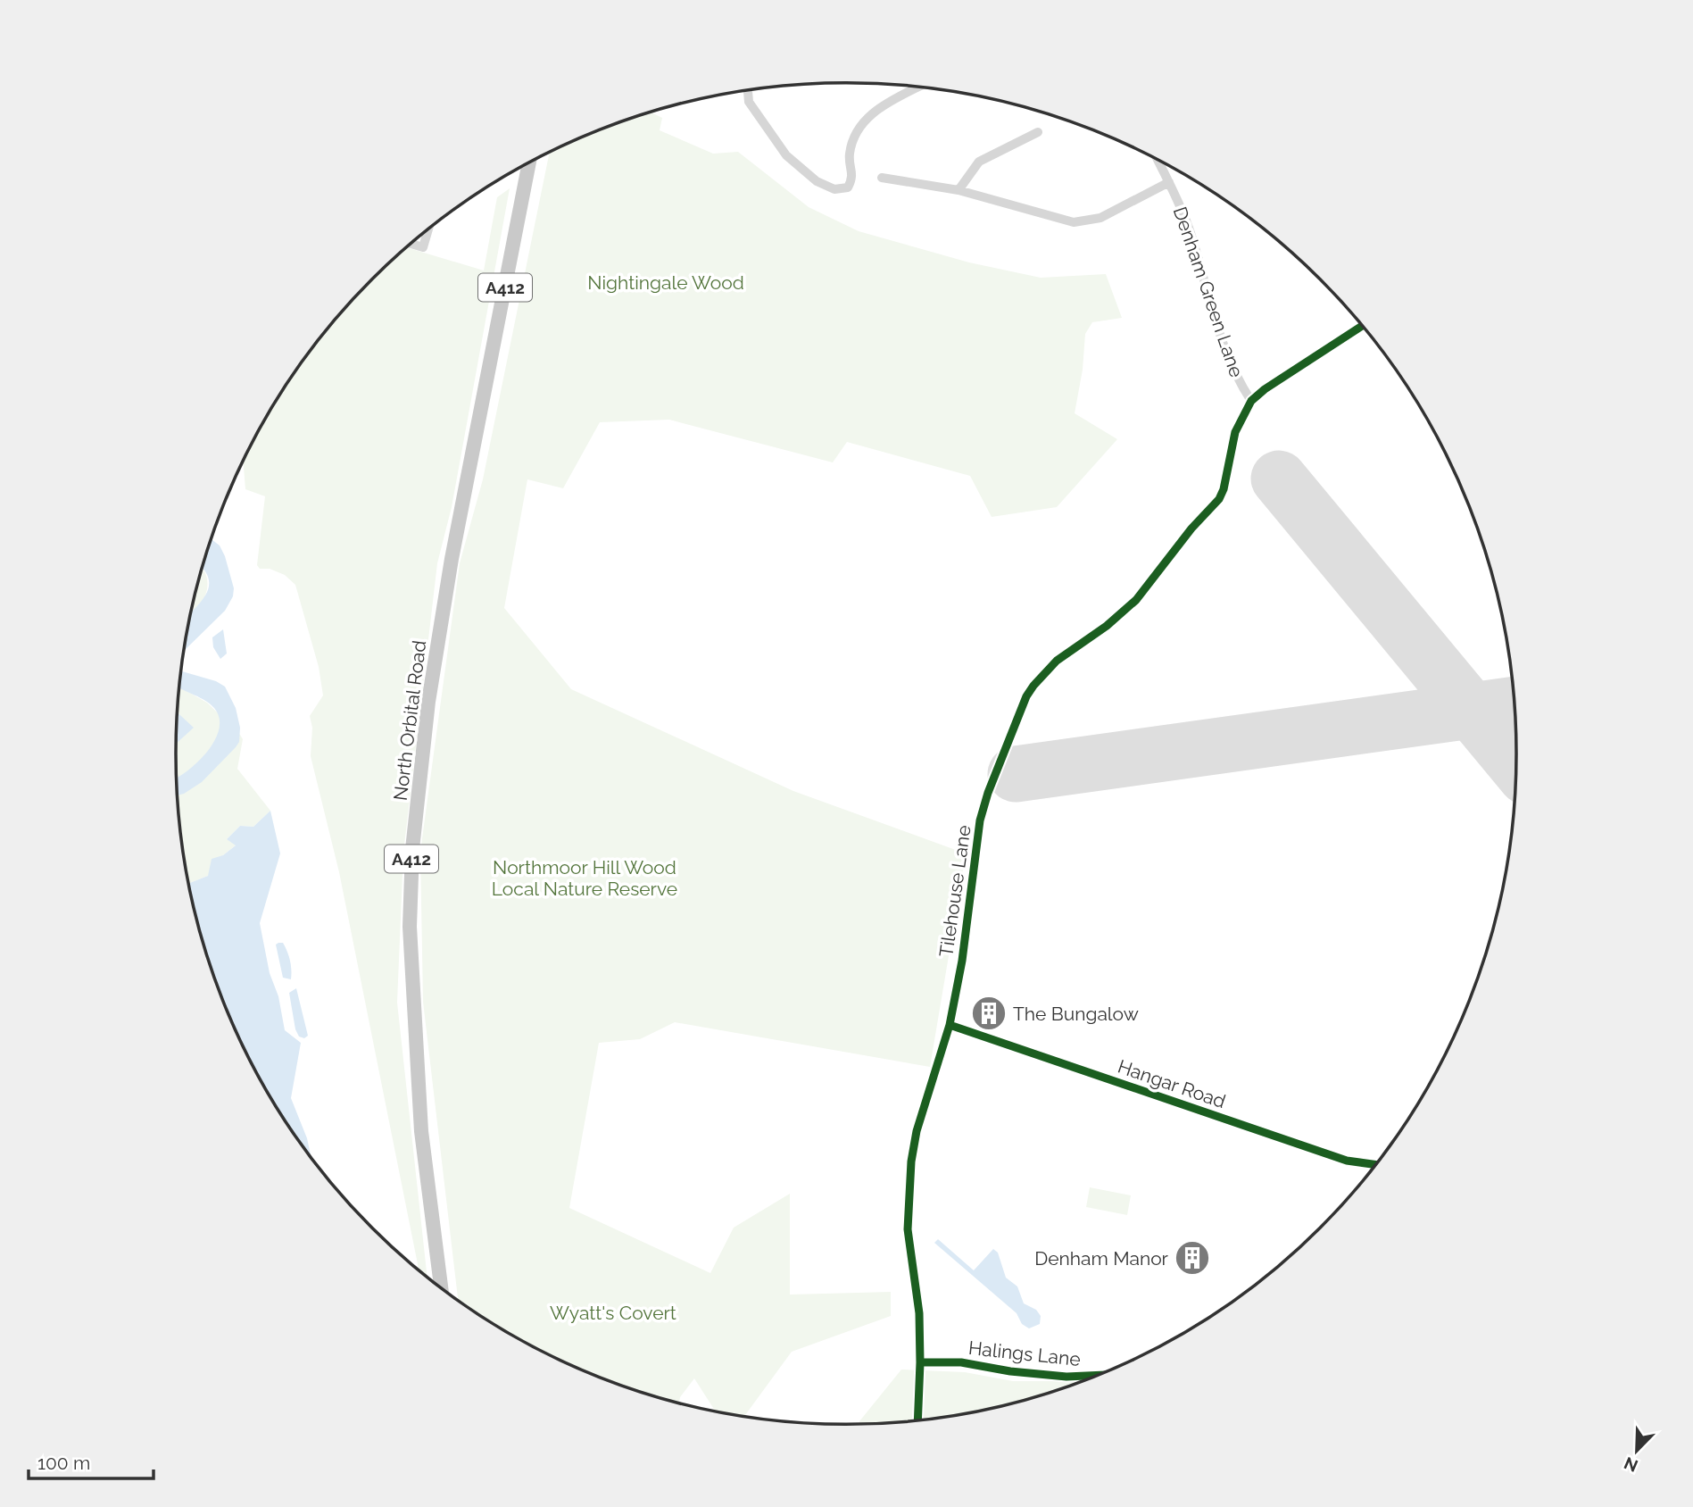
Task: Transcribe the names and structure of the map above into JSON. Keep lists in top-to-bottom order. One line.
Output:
{"streets":{"main road":["A412","North Orbital Road"],"street":["Denham Green Lane","Tilehouse Lane","Hangar Road","Halings Lane"]},"crossings":[["Denham Green Lane","Tilehouse Lane"],["Tilehouse Lane","Hangar Road"],["Tilehouse Lane","Halings Lane"]],"parks":["Nightingale Wood","Northmoor Hill Wood Local Nature Reserve","Wyatt's Covert"],"places":{"building":["The Bungalow","Denham Manor"]},"scale_bar":"100 m","north":"bottom left"}
